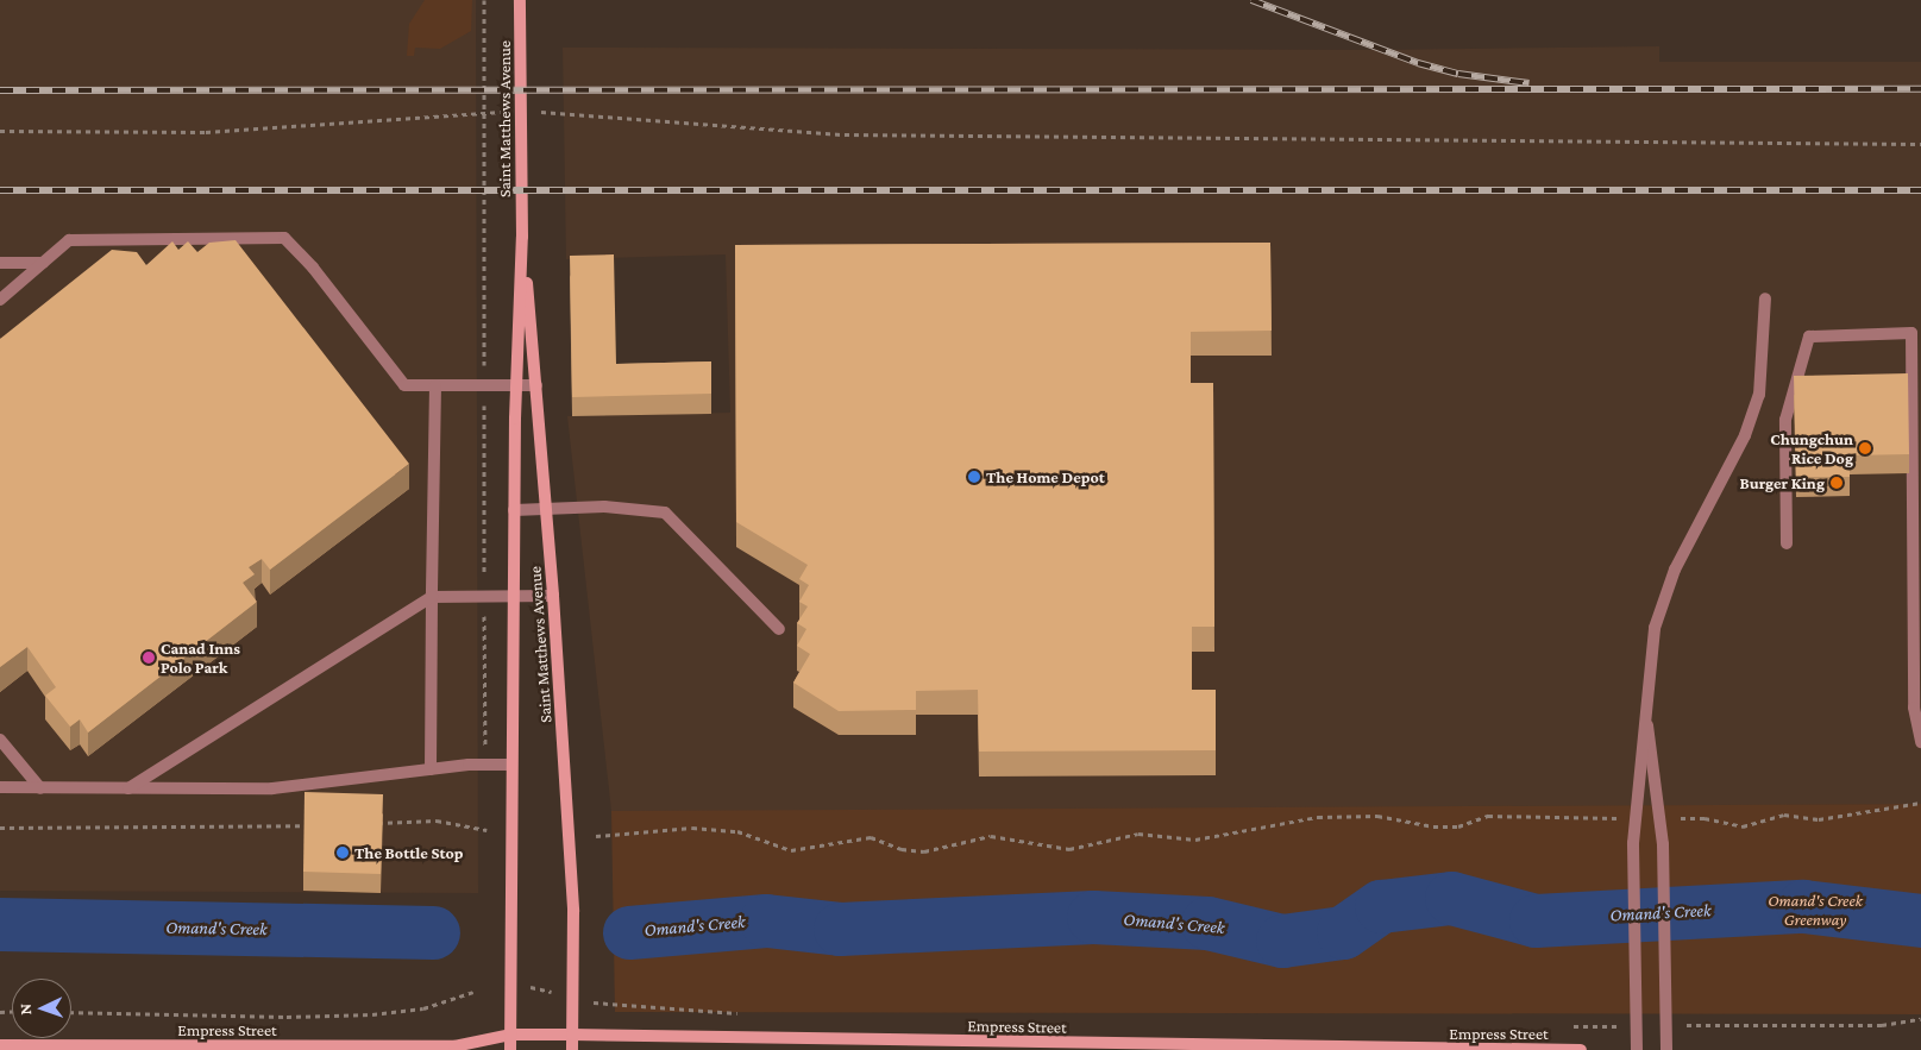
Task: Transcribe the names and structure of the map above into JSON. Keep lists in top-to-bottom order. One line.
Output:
{"streets":{"street":["Saint Matthews Avenue","Empress Street"]},"crossings":[["Saint Matthews Avenue","Empress Street"]],"water":["Omand's Creek"],"parks":["Omand's Creek Greenway"],"places":["Chungchun Rice Dog","The Home Depot","Burger King","Canad Inns Polo Park","The Bottle Stop"],"north":"left"}
